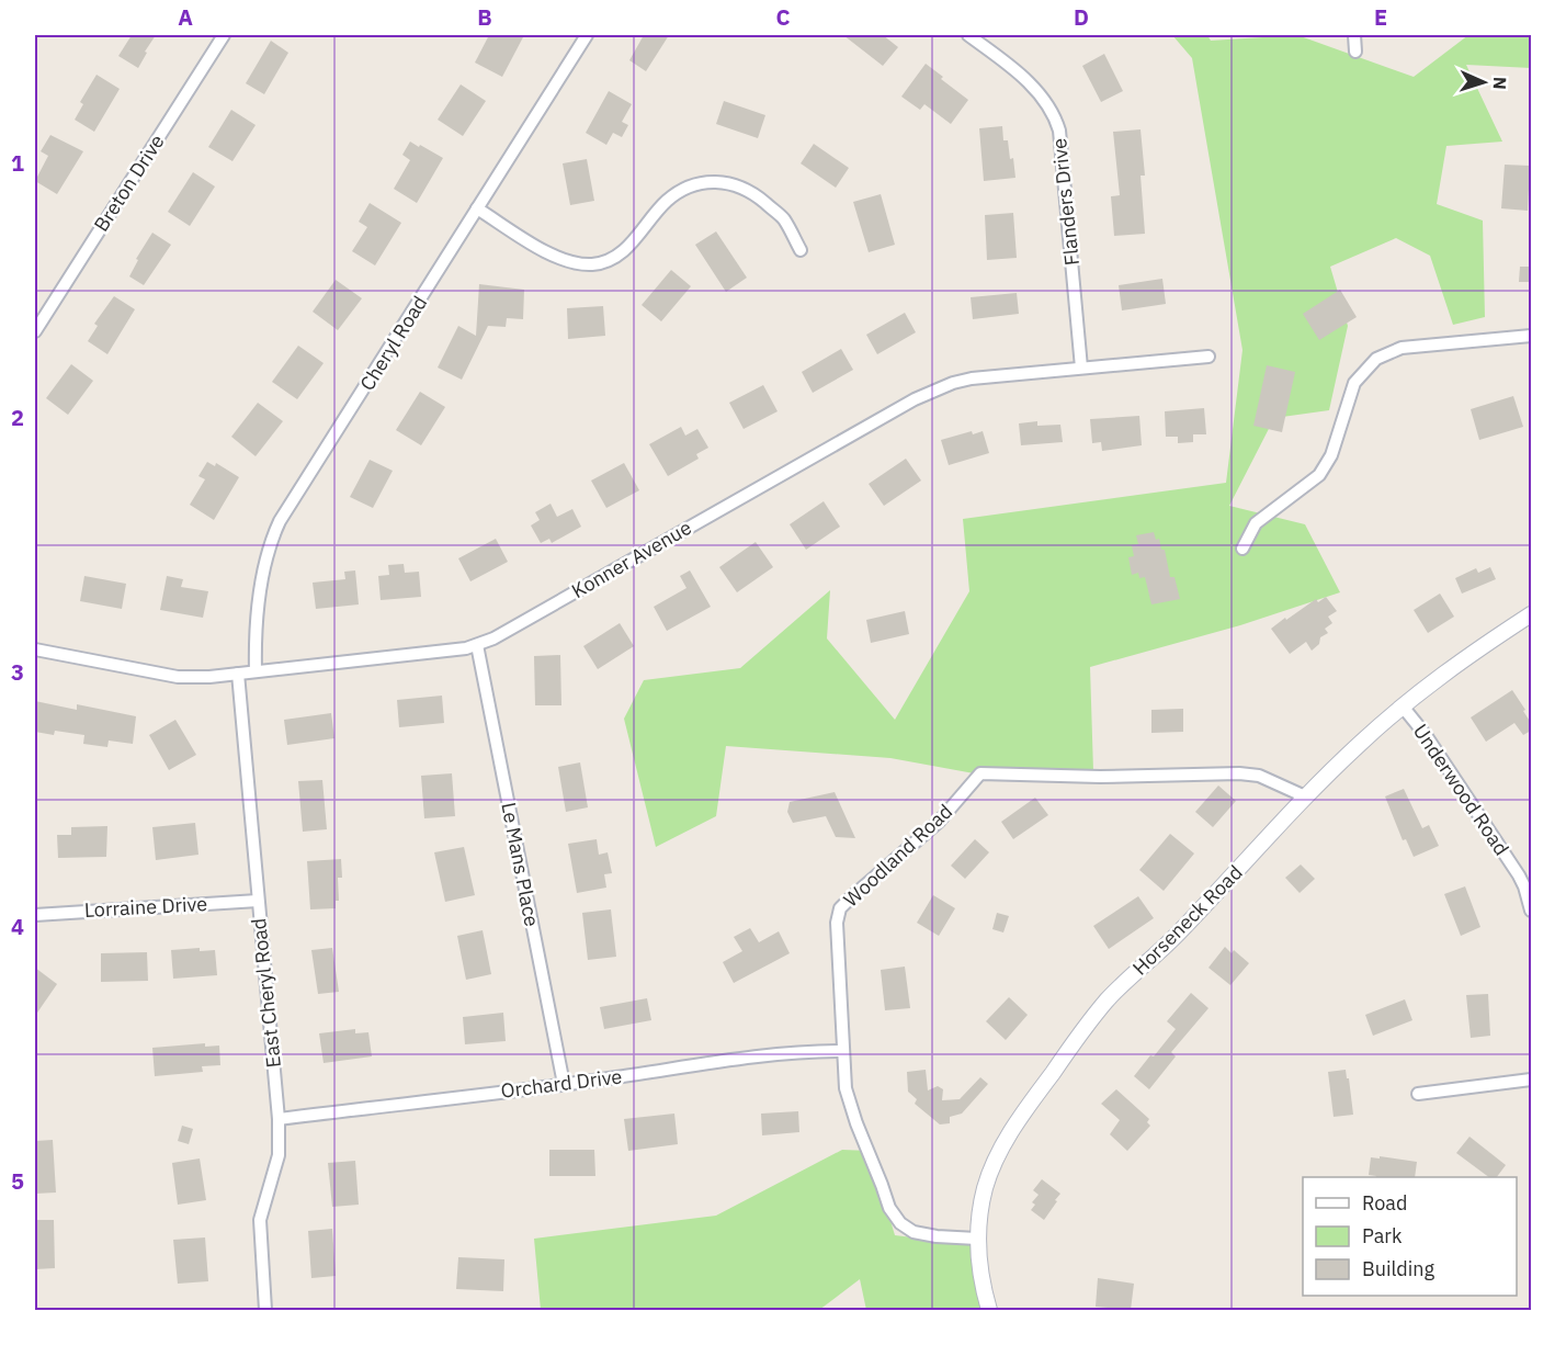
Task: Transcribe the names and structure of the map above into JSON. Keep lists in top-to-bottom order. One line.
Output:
{"streets":{"street":["Breton Drive","Flanders Drive","Cheryl Road","Konner Avenue","Underwood Road","Woodland Road","Le Mans Place","Lorraine Drive","Horseneck Road","East Cheryl Road","Orchard Drive"]},"crossings":[["Flanders Drive","Konner Avenue"],["Cheryl Road","Konner Avenue"],["Konner Avenue","Le Mans Place"],["Konner Avenue","East Cheryl Road"],["Underwood Road","Horseneck Road"],["Woodland Road","Horseneck Road"],["Woodland Road","Orchard Drive"],["Le Mans Place","Orchard Drive"],["Lorraine Drive","East Cheryl Road"],["East Cheryl Road","Orchard Drive"]],"legend":["Road","Park","Building"],"north":"right","grid":{"columns":["A","B","C","D","E"],"rows":["1","2","3","4","5"]}}
